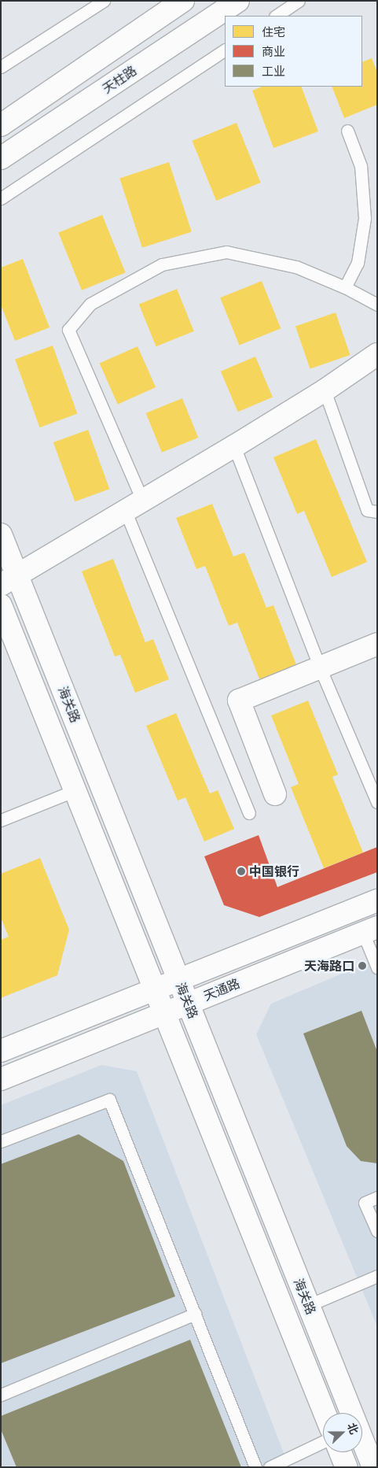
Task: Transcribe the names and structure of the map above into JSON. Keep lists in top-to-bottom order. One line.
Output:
{"streets":{"street":["天柱路","海关路","天通路"]},"crossings":[["海关路","天通路"]],"places":["中国银行","天海路口"],"legend":["住宅","商业","工业"],"north":"right"}
